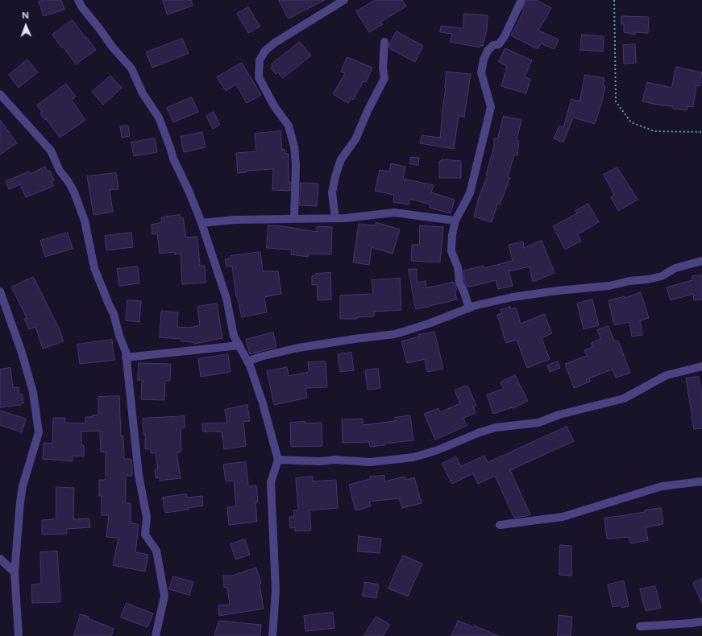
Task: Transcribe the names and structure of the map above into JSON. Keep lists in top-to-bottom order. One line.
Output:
{"north":"top"}
